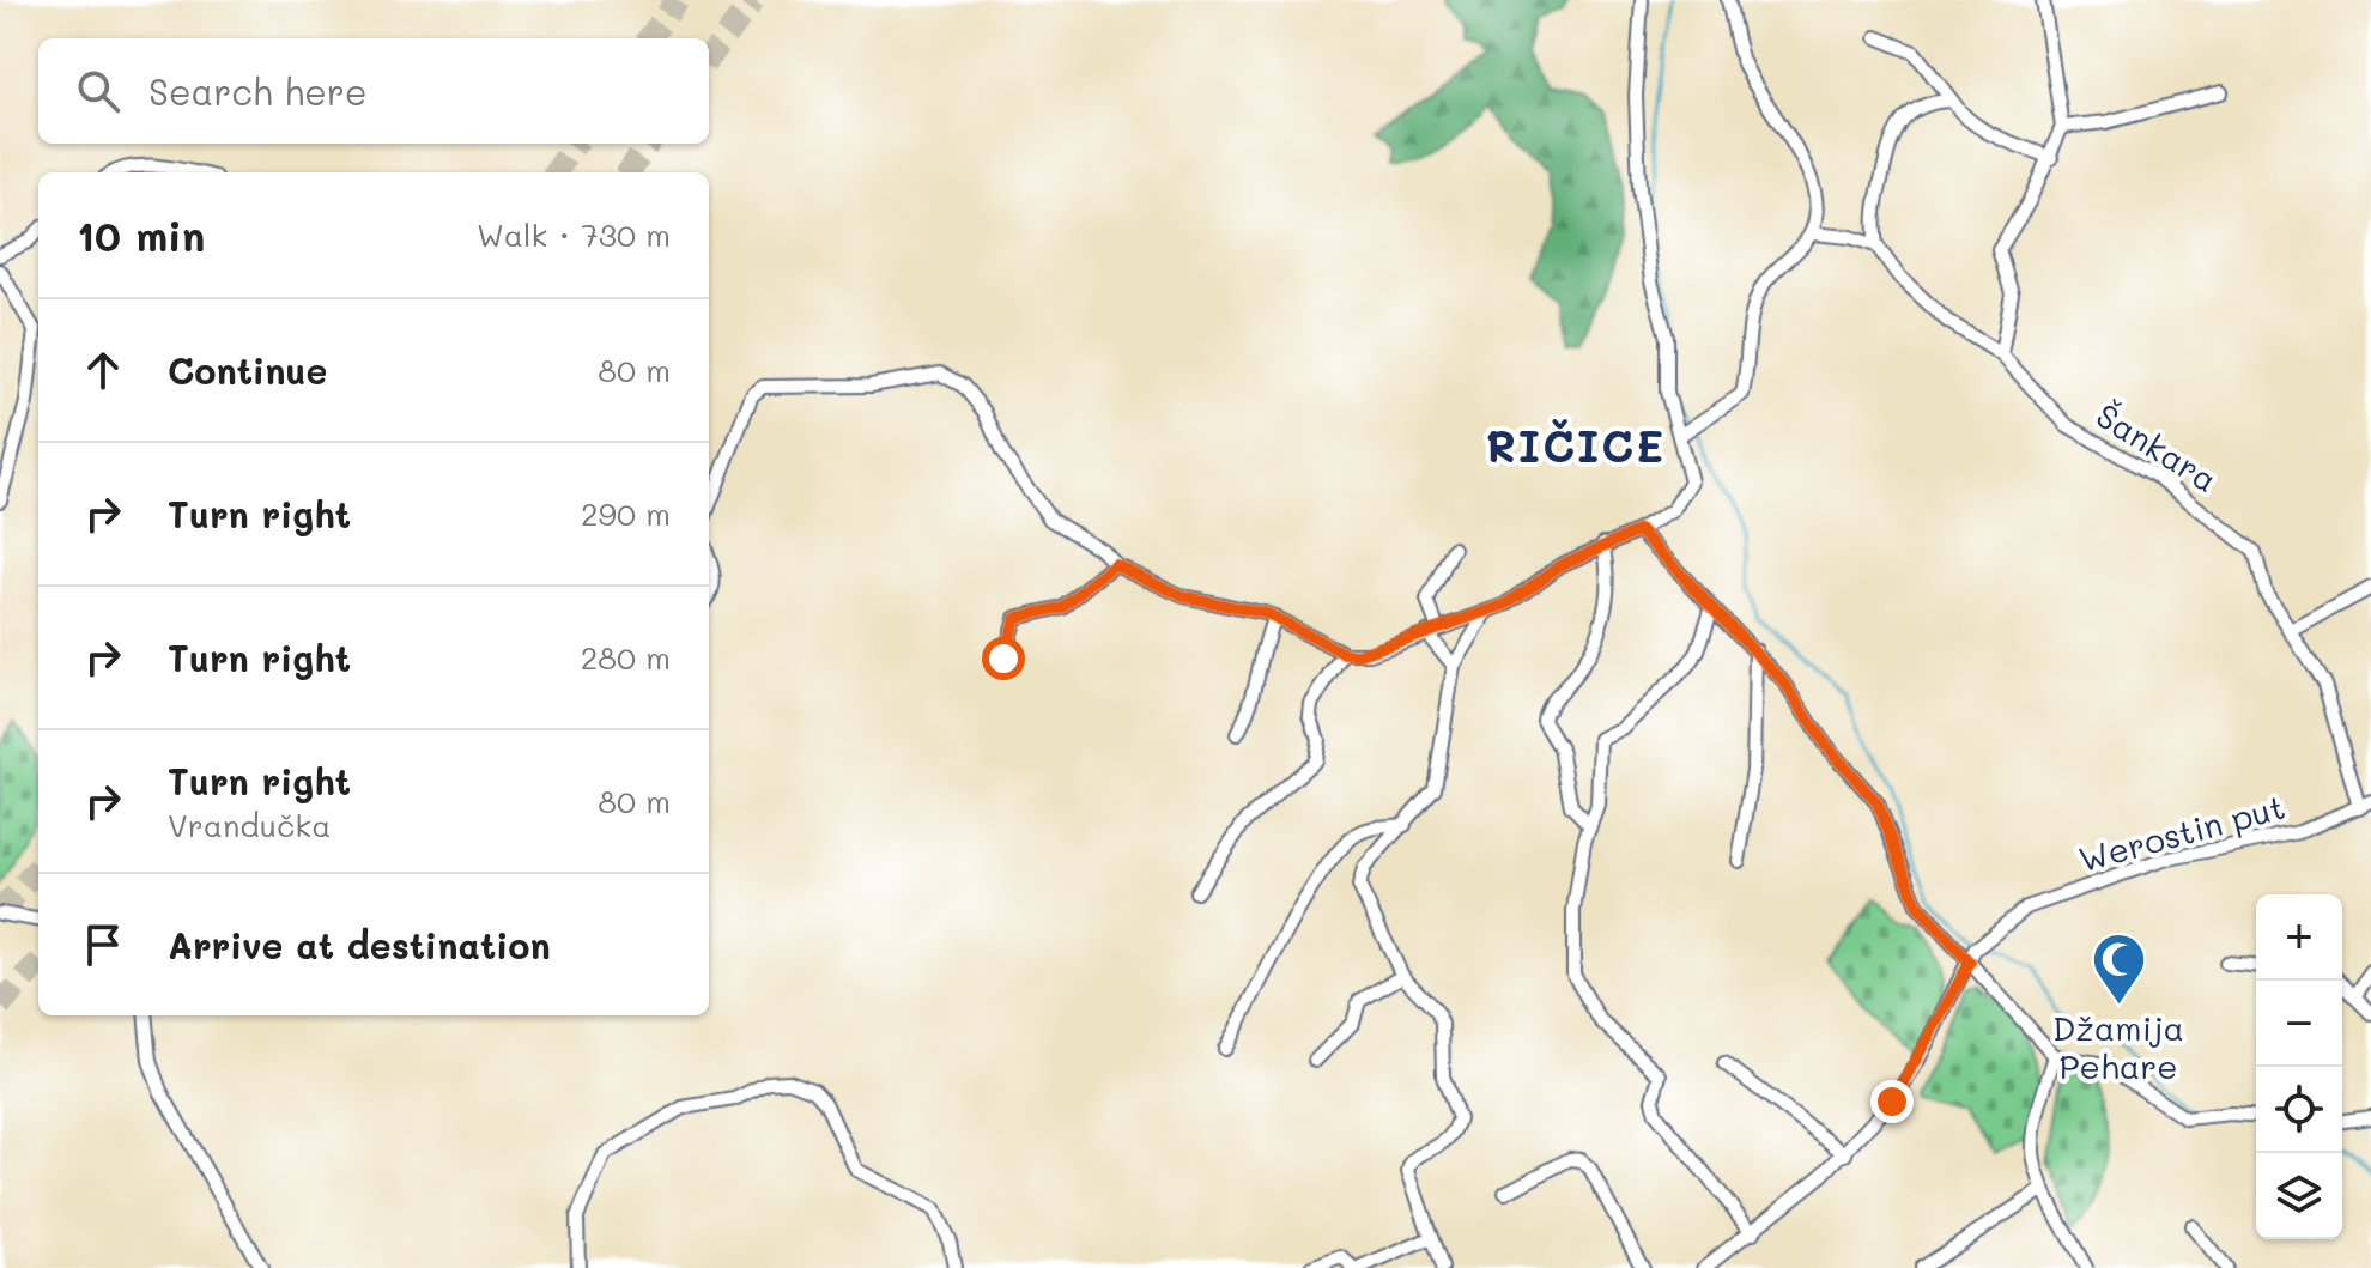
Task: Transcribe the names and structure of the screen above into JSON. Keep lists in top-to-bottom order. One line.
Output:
{"streets":{"street":["Šankara","Werostin put"]},"crossings":[["Šankara","Werostin put"]],"districts":["RIČICE"],"places":{"mosque":["Džamija Pehare"]},"page":{"search":"Search here","heading":["10 min","Walk · 730 m"],"list":[["Continue","80 m"],["Turn right","290 m"],["Turn right","280 m"],["Turn right","Vrandučka","80 m"],"Arrive at destination"],"map_buttons":["+","−"]}}
